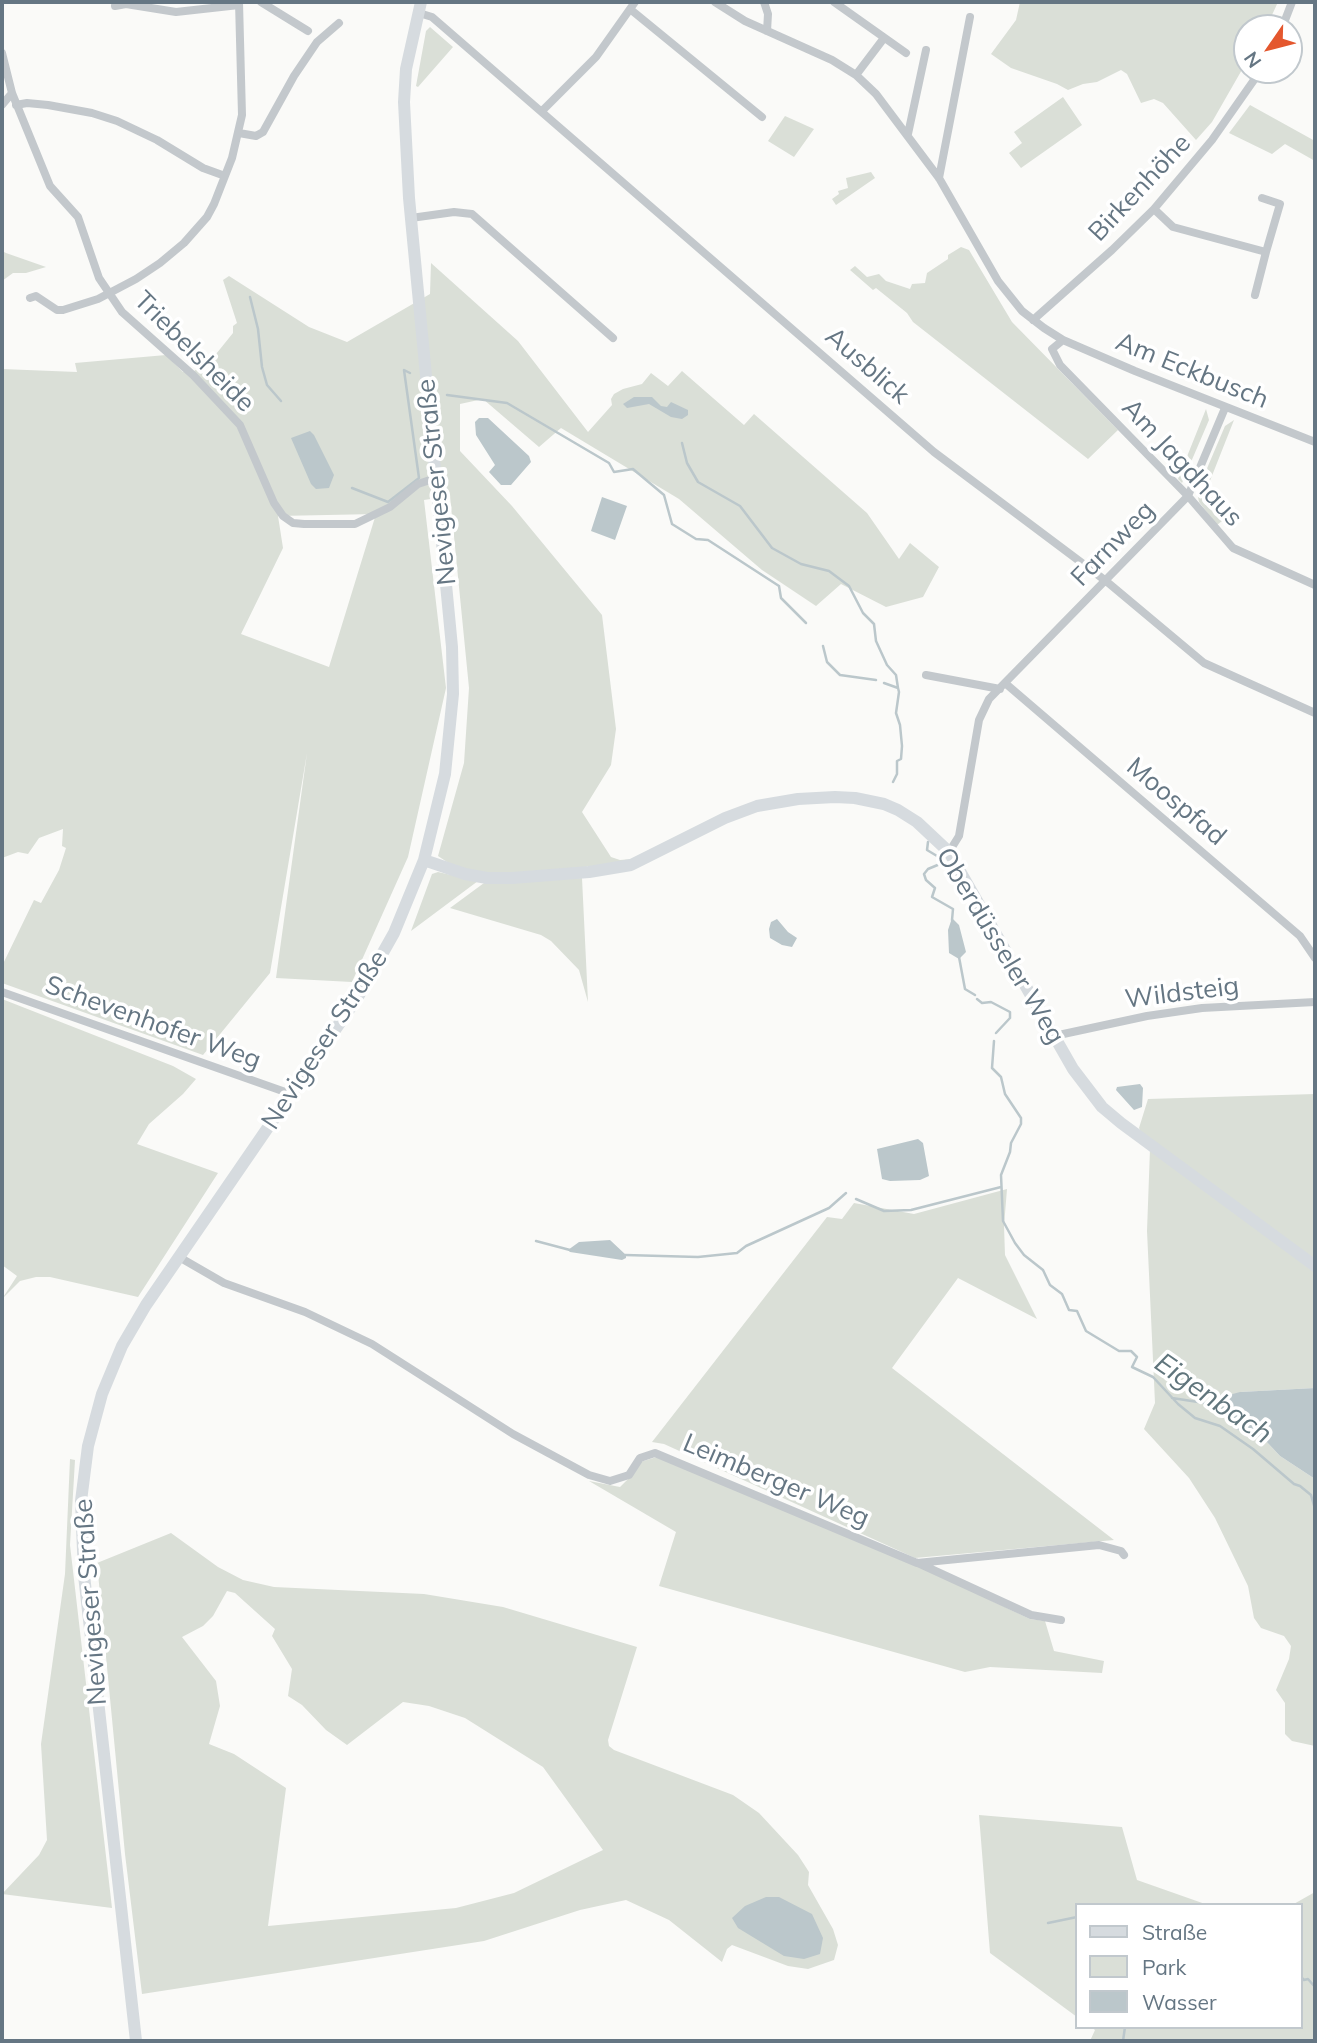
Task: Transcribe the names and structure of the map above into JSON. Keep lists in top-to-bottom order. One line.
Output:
{"streets":{"main road":["Nevigeser Straße","Oberdüsseler Weg"],"street":["Birkenhöhe","Triebelsheide","Ausblick","Am Eckbusch","Am Jagdhaus","Farnweg","Moospfad","Wildsteig","Schevenhofer Weg","Leimberger Weg"]},"crossings":[["Triebelsheide","Nevigeser Straße"],["Ausblick","Nevigeser Straße"],["Ausblick","Farnweg"],["Am Eckbusch","Am Jagdhaus"],["Am Eckbusch","Farnweg"],["Am Jagdhaus","Farnweg"],["Nevigeser Straße","Oberdüsseler Weg"],["Nevigeser Straße","Schevenhofer Weg"],["Nevigeser Straße","Leimberger Weg"],["Farnweg","Moospfad"],["Farnweg","Oberdüsseler Weg"],["Oberdüsseler Weg","Wildsteig"]],"water":["Eigenbach"],"legend":["Straße","Park","Wasser"],"north":"bottom left"}
